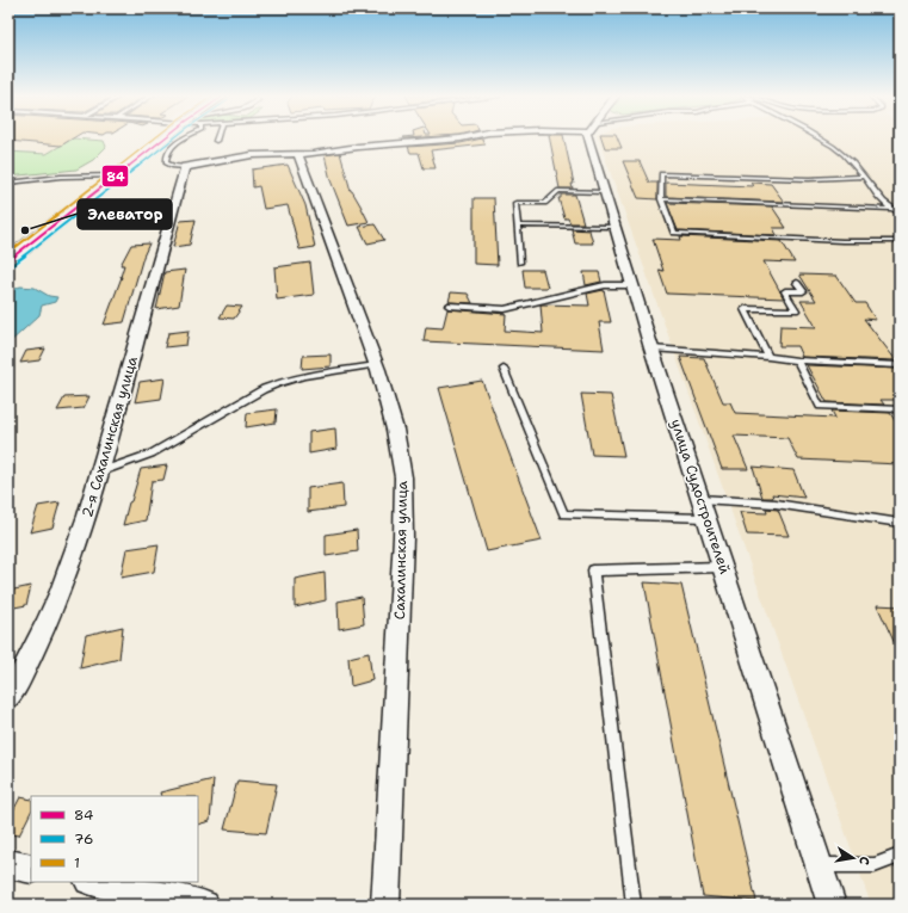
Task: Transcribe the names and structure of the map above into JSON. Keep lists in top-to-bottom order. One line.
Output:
{"streets":{"street":["2-я Сахалинская улица","улица Судостроителей","Сахалинская улица"]},"places":["Элеватор"],"lines":["transit line 84","transit line 76","transit line 1"],"legend":["84","76","1"],"north":"right"}
